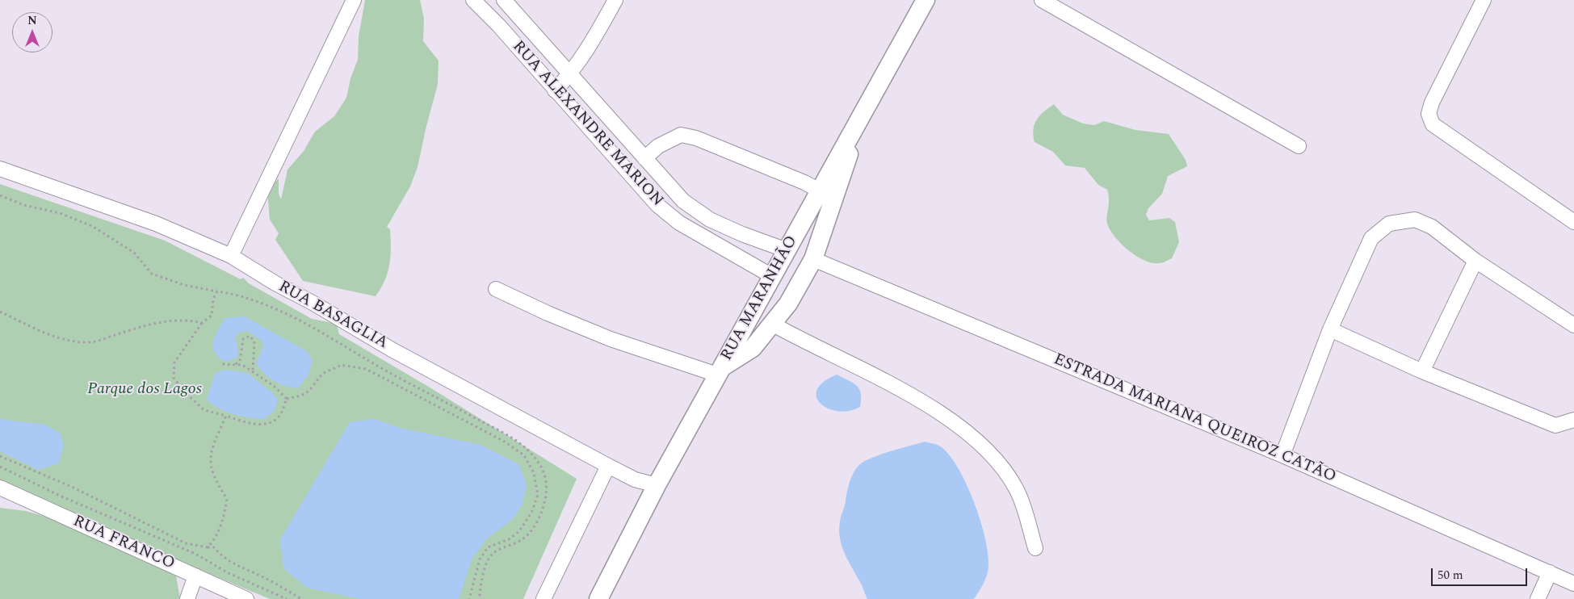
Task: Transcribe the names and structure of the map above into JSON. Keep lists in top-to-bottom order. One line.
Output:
{"streets":{"main road":["RUA MARANHÃO"],"street":["RUA ALEXANDRE MARION","RUA BASAGLIA","ESTRADA MARIANA QUEIROZ CATÃO","RUA FRANCO"]},"crossings":[["RUA ALEXANDRE MARION","RUA MARANHÃO"],["RUA MARANHÃO","RUA BASAGLIA"]],"parks":["Parque dos Lagos"],"scale_bar":"50 m","north":"top"}
